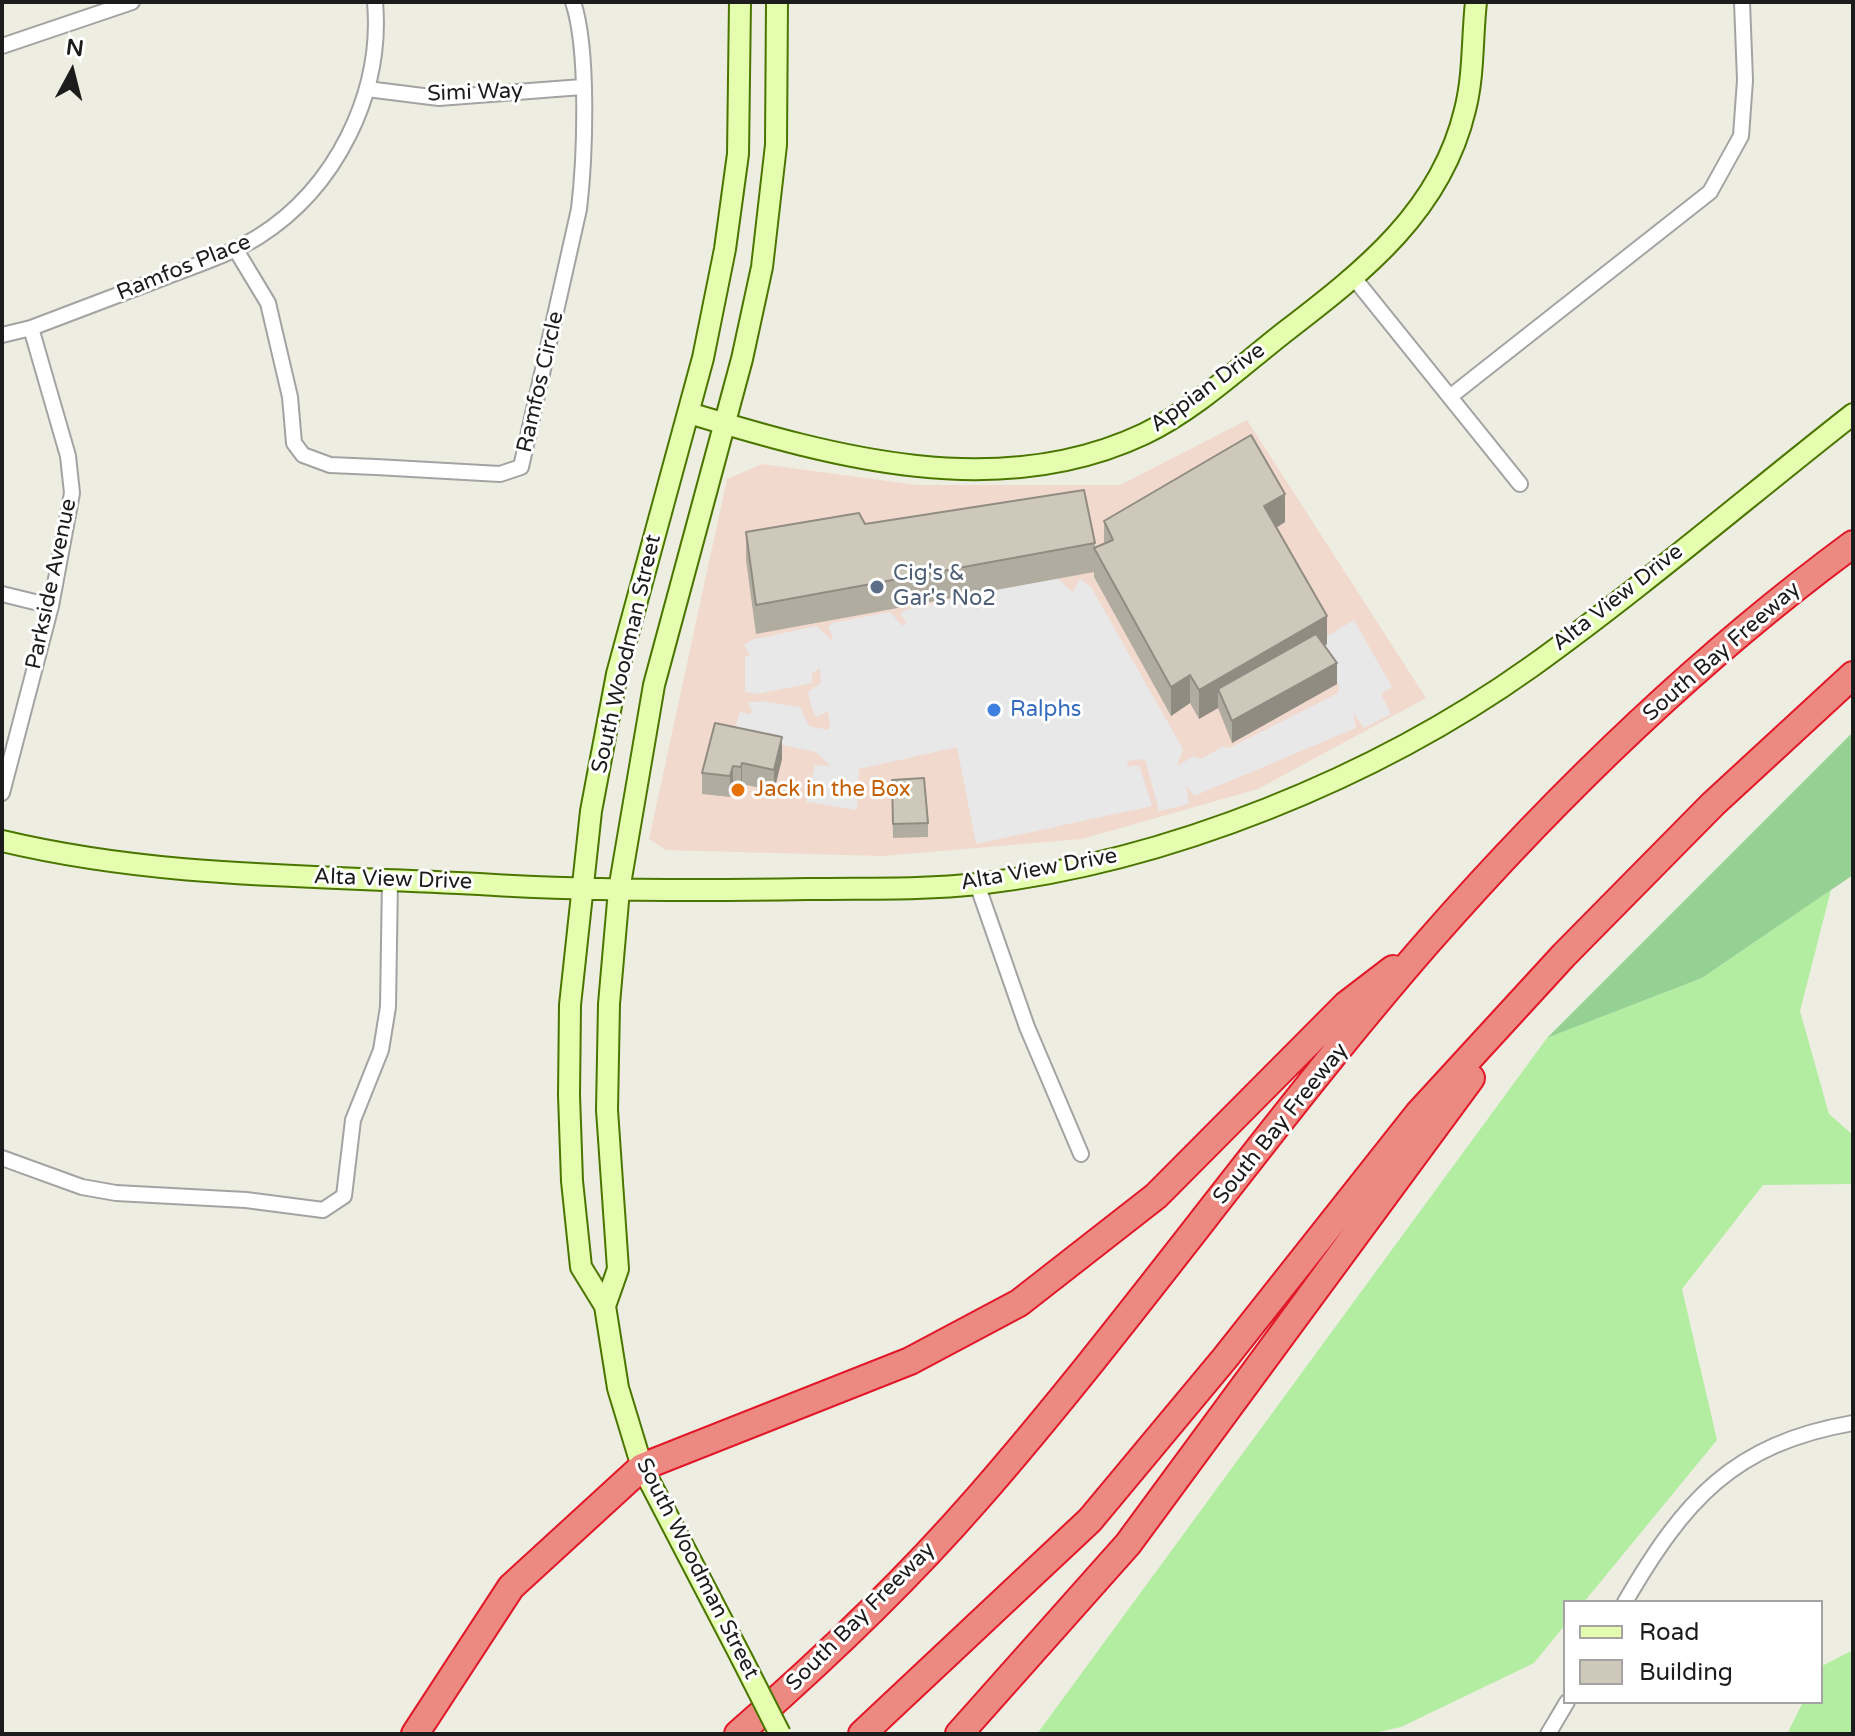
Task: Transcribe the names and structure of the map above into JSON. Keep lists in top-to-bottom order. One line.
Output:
{"streets":{"highway":["South Bay Freeway"],"main road":["Appian Drive","Alta View Drive","South Woodman Street"],"street":["Simi Way","Ramfos Place","Ramfos Circle","Parkside Avenue"]},"crossings":[["Simi Way","Ramfos Place"],["Simi Way","Ramfos Circle"],["Ramfos Place","Ramfos Circle"],["Ramfos Place","Parkside Avenue"],["Appian Drive","South Woodman Street"],["Alta View Drive","South Woodman Street"]],"places":["Cig's & Gar's No2","Ralphs","Jack in the Box"],"legend":["Road","Building"],"north":"top"}
